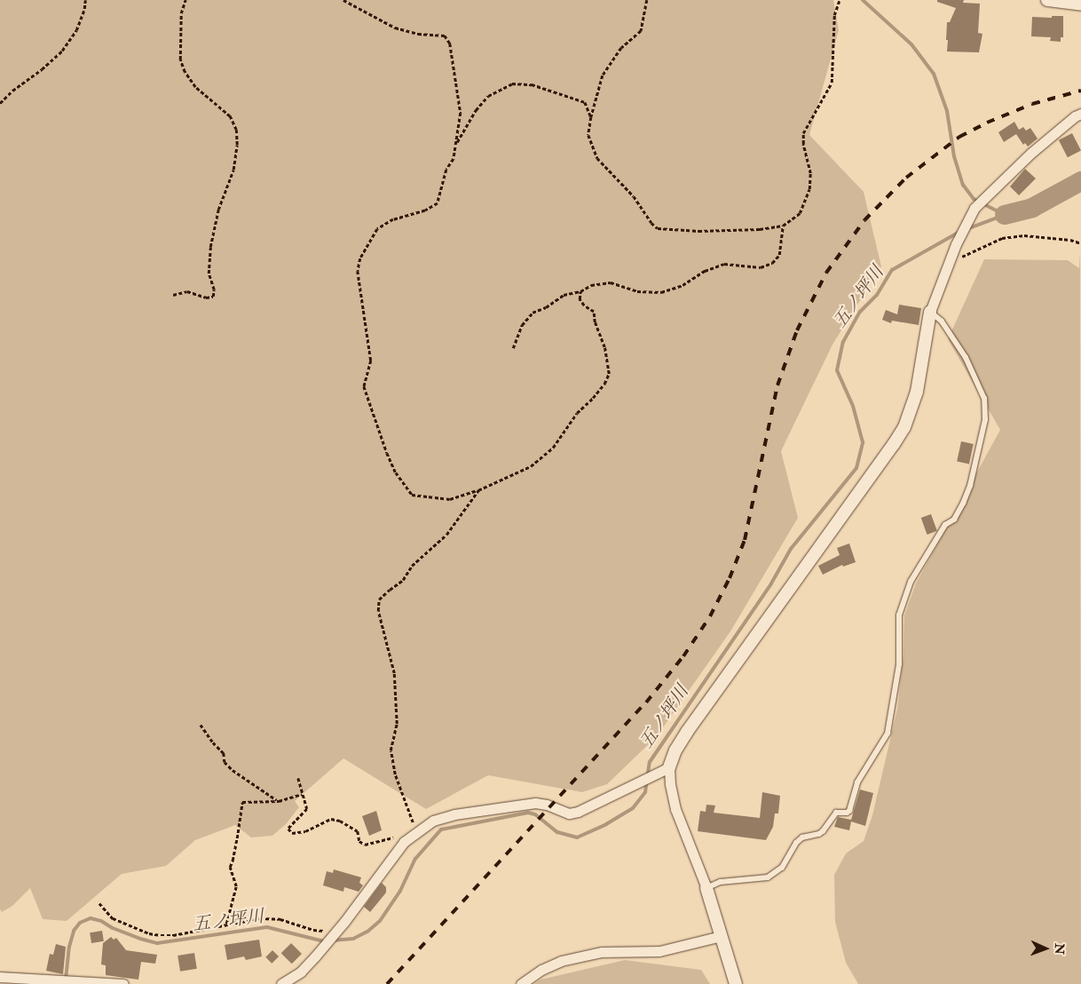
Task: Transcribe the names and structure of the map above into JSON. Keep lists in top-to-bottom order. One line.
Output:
{"water":["五ノ坪川"],"north":"right"}
